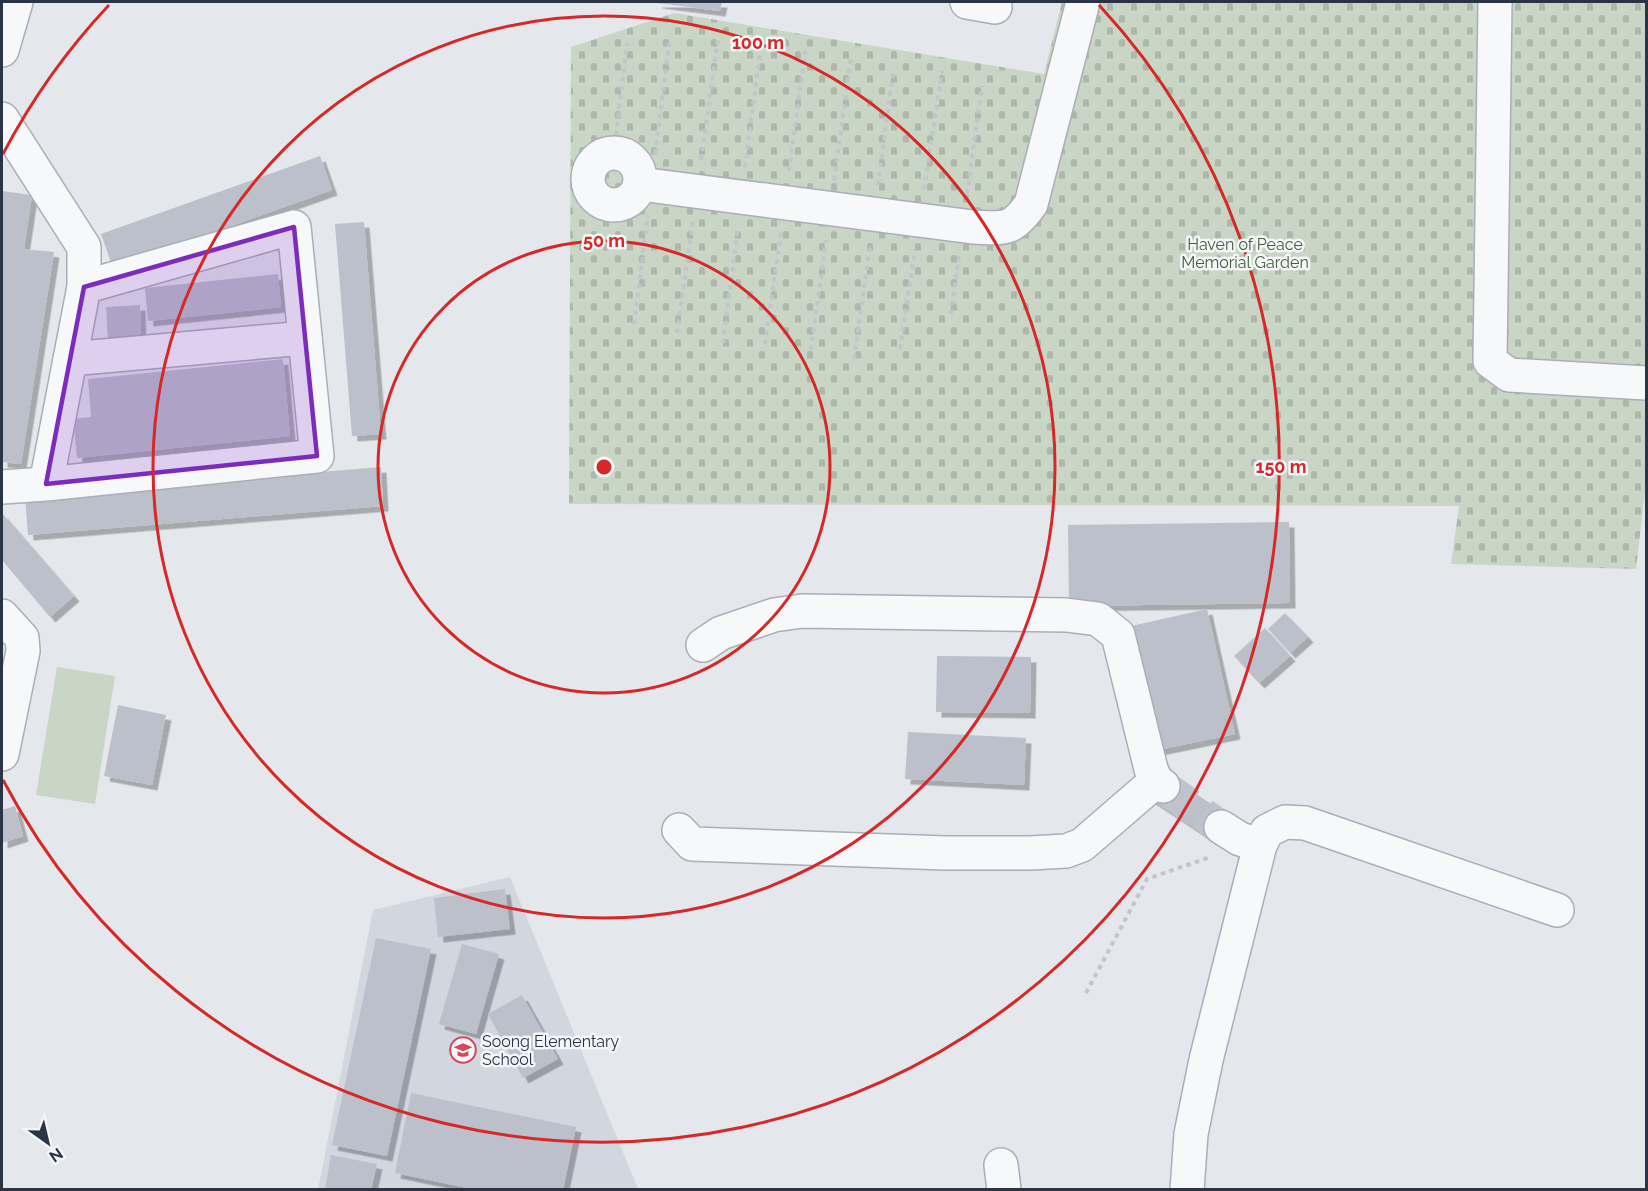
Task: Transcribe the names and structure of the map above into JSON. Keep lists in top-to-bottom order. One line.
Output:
{"parks":["Haven of Peace Memorial Garden"],"places":{"school or university":["Soong Elementary School"]},"north":"bottom right","rings":["100 m","50 m","150 m"]}
